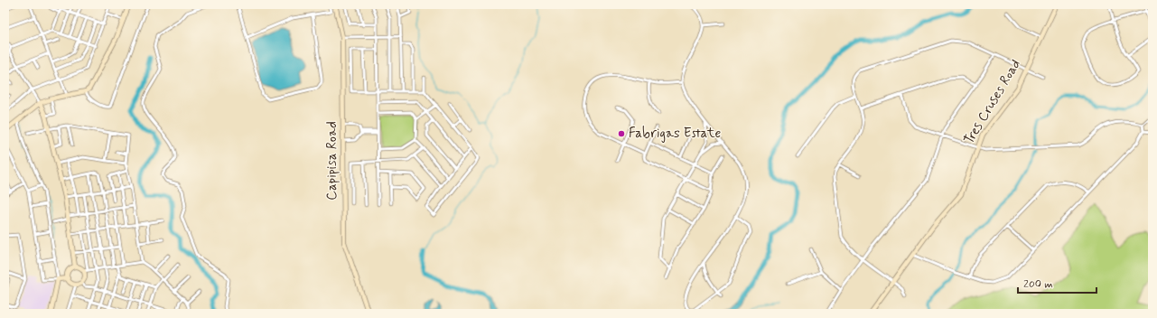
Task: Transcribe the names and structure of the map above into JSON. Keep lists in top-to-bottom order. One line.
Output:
{"streets":{"main road":["Tres Cruses Road","Capipisa Road"]},"places":["Fabrigas Estate"],"scale_bar":"200 m"}
